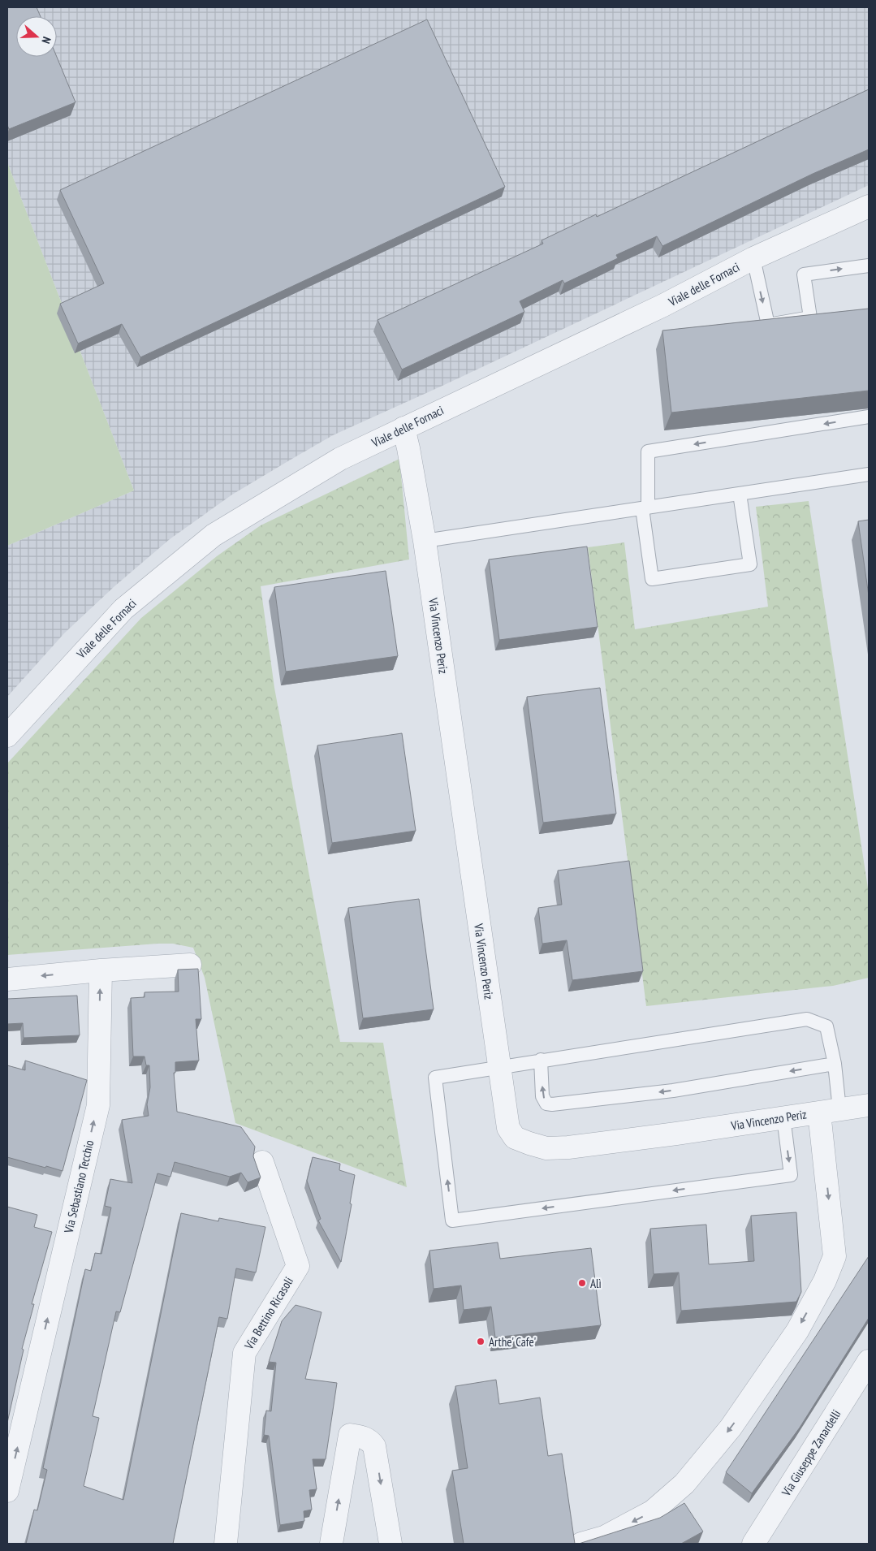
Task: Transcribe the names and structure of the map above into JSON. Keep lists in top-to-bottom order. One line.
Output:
{"streets":{"street":["Viale delle Fornaci","Via Vincenzo Periz","Via Sebastiano Tecchio","Via Bettino Ricasoli","Via Giuseppe Zanardelli"]},"crossings":[["Viale delle Fornaci","Via Vincenzo Periz"]],"one_way":["Via Sebastiano Tecchio"],"places":["Alì","Arthe' Cafe'"],"north":"right"}
